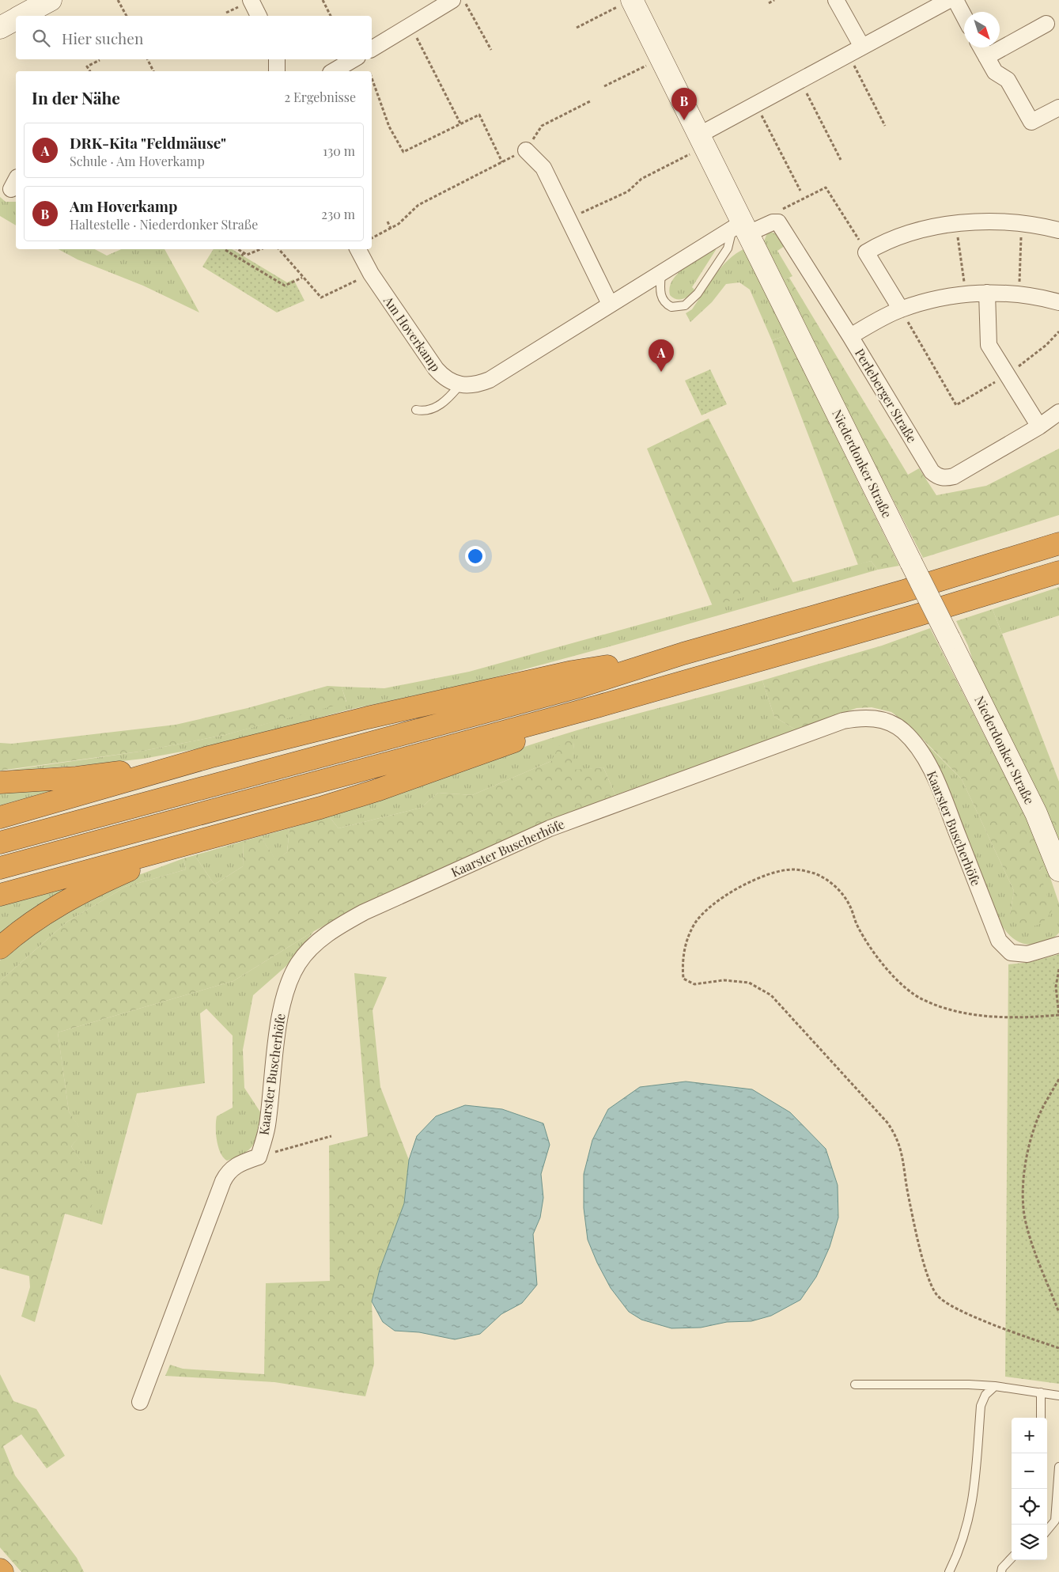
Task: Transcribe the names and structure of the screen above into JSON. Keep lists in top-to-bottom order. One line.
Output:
{"streets":{"street":["Am Hoverkamp","Perleberger Straße","Niederdonker Straße","Kaarster Buscherhöfe"]},"north":"bottom right","page":{"search":"Hier suchen","heading":["In der Nähe","2 Ergebnisse"],"pins":["B","A"],"list":[{"mark":"A","name":"DRK-Kita \"Feldmäuse\"","note":"Schule · Am Hoverkamp","value":"130 m"},{"mark":"B","name":"Am Hoverkamp","note":"Haltestelle · Niederdonker Straße","value":"230 m"}],"map_buttons":["+","−"]}}
